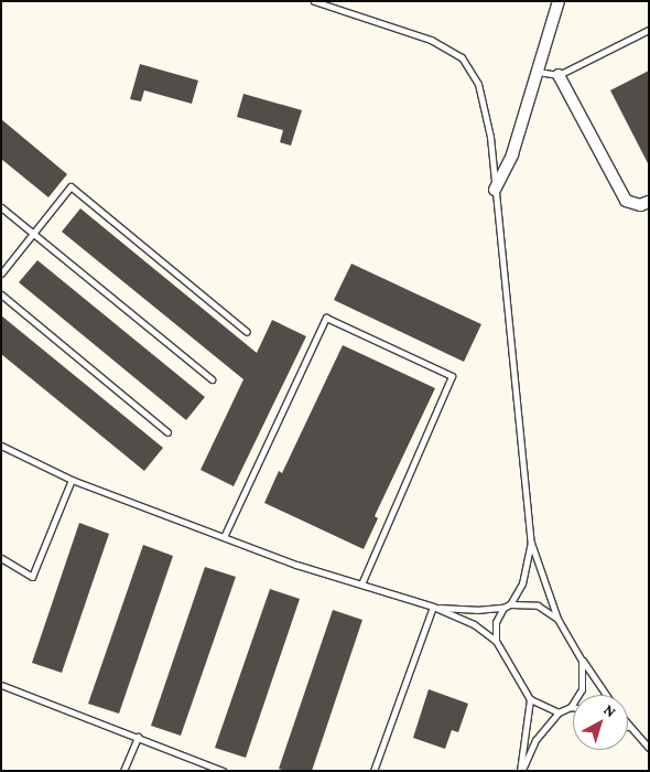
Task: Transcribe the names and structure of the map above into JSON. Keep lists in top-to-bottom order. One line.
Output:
{"north":"top right"}
